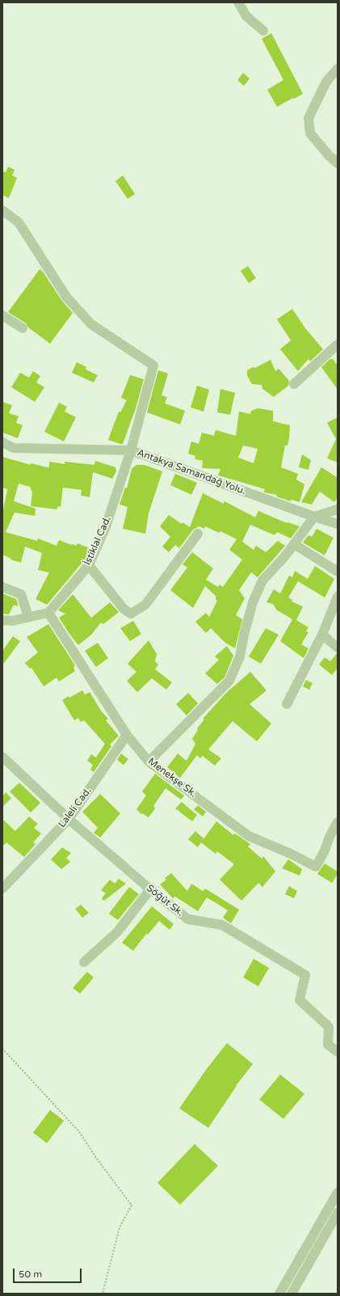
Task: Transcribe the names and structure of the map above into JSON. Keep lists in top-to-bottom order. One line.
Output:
{"streets":{"street":["Antakya Samandağ Yolu.","İstiklal Cad.","Menekşe Sk.","Laleli Cad.","Söğüt Sk."]},"crossings":[["Antakya Samandağ Yolu.","İstiklal Cad."],["İstiklal Cad.","Menekşe Sk."],["Menekşe Sk.","Laleli Cad."],["Laleli Cad.","Söğüt Sk."]],"scale_bar":"50 m"}
